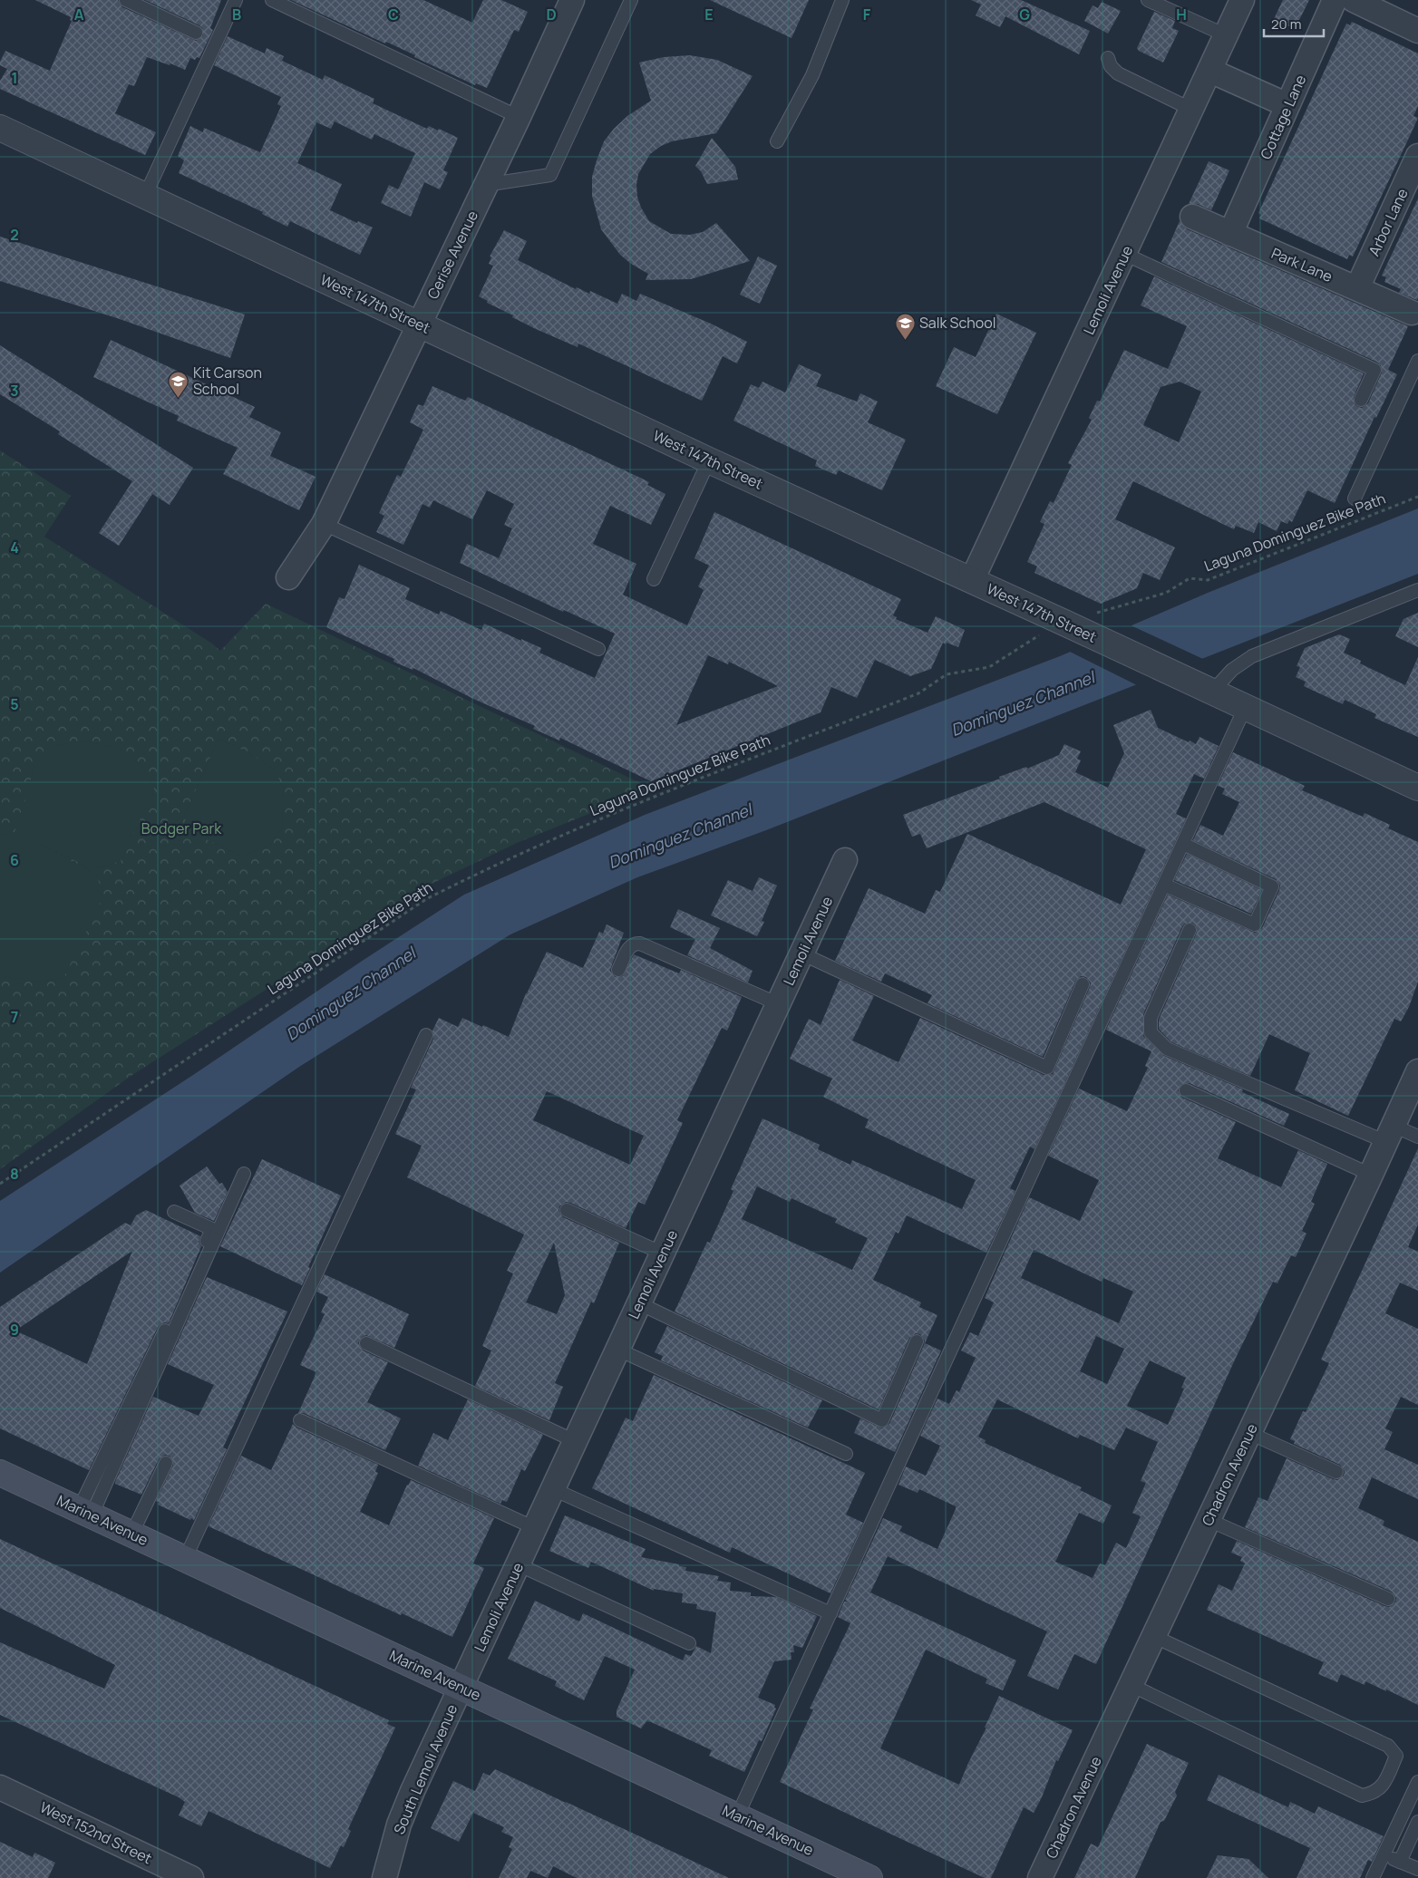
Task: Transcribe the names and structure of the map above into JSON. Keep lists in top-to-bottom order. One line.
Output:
{"streets":{"main road":["Marine Avenue"],"street":["Cottage Lane","Arbor Lane","Cerise Avenue","Park Lane","Lemoli Avenue","West 147th Street","Chadron Avenue","South Lemoli Avenue","West 152nd Street"],"path":["Laguna Dominguez Bike Path"]},"crossings":[["Cottage Lane","Park Lane"],["Arbor Lane","Park Lane"],["Cerise Avenue","West 147th Street"],["Lemoli Avenue","West 147th Street"],["Lemoli Avenue","Marine Avenue"],["Lemoli Avenue","South Lemoli Avenue"],["West 147th Street","Laguna Dominguez Bike Path"],["Marine Avenue","South Lemoli Avenue"]],"water":["Dominguez Channel"],"parks":["Bodger Park"],"places":{"school or university":["Salk School","Kit Carson School"]},"scale_bar":"20 m","grid":{"columns":["A","B","C","D","E","F","G","H"],"rows":["1","2","3","4","5","6","7","8","9"]}}
